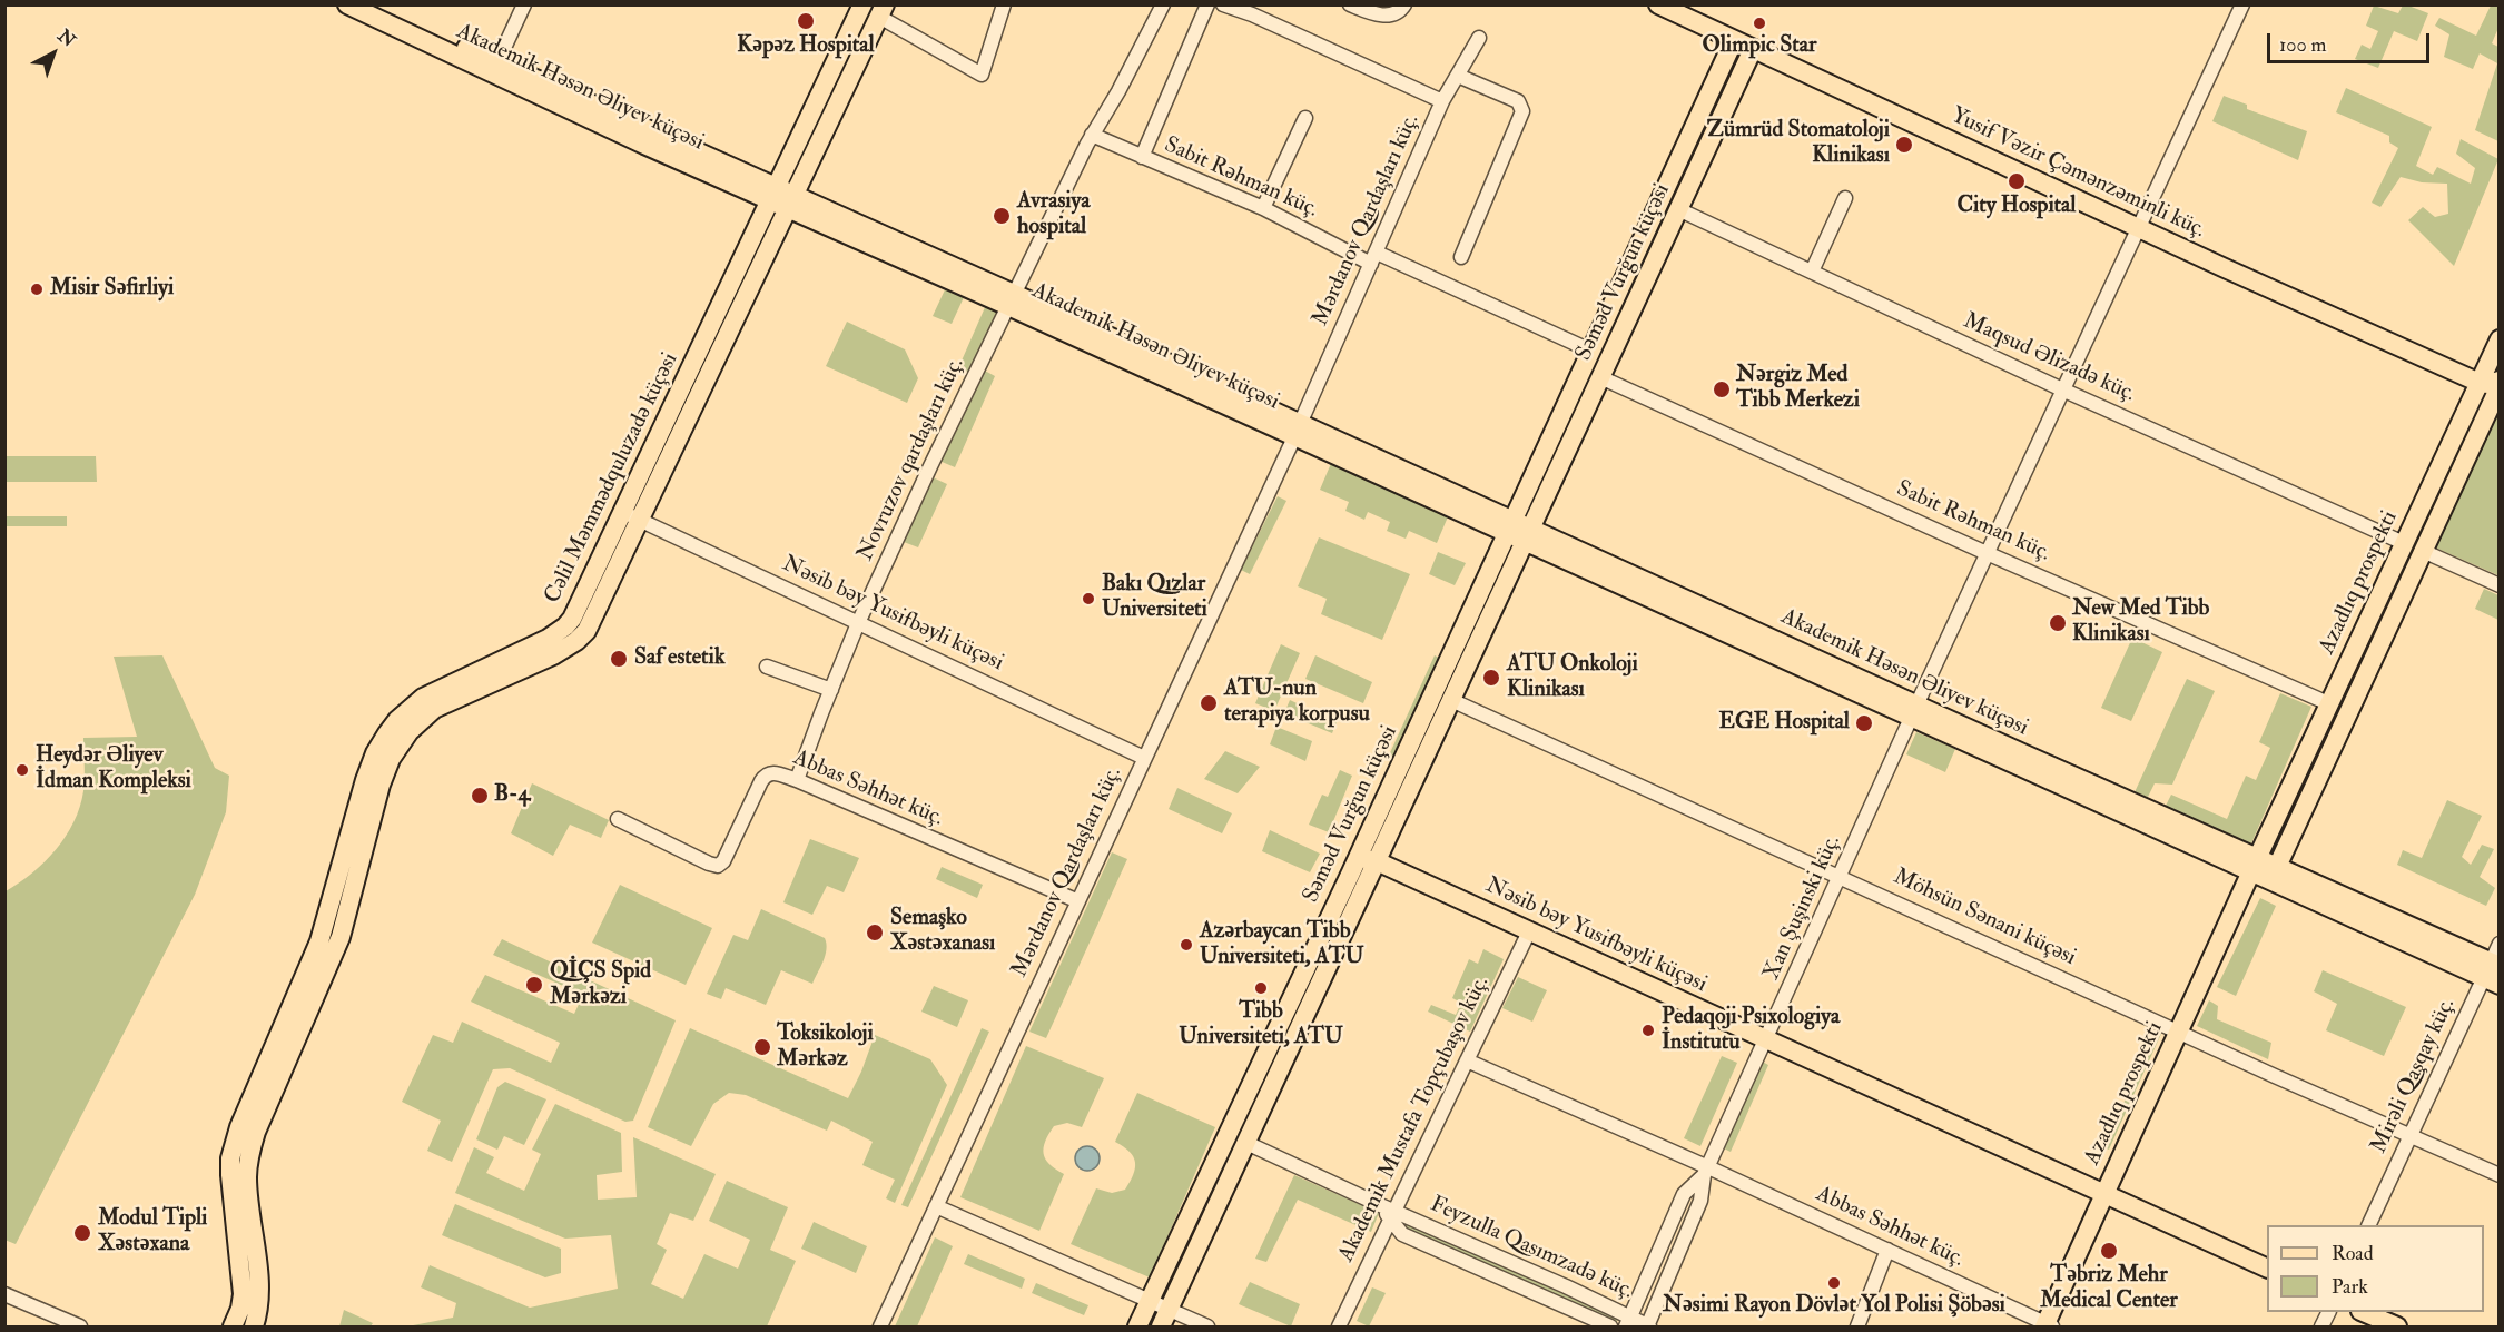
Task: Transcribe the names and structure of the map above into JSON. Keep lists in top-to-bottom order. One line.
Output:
{"streets":{"main road":["Akademik Həsən Əliyev küçəsi","Yusif Vəzir Çəmənzəminli küç.","Səməd Vurğun küçəsi","Cəlil Məmmədquluzadə küçəsi","Azadlıq prospekti","Nəsib bəy Yusifbəyli küçəsi"],"street":["Sabit Rəhman küç.","Mərdanov Qardaşları küç.","Maqsud Əlizadə küç.","Novruzov qardaşları küç.","Abbas Səhhət küç.","Xan Şuşinski küç.","Möhsün Sənani küçəsi","Mirəli Qaşqay küç.","Akademik Mustafa Topçubaşov küç.","Feyzulla Qasımzadə küç."]},"crossings":[["Akademik Həsən Əliyev küçəsi","Mərdanov Qardaşları küç."],["Akademik Həsən Əliyev küçəsi","Səməd Vurğun küçəsi"],["Akademik Həsən Əliyev küçəsi","Novruzov qardaşları küç."],["Akademik Həsən Əliyev küçəsi","Cəlil Məmmədquluzadə küçəsi"],["Akademik Həsən Əliyev küçəsi","Azadlıq prospekti"],["Akademik Həsən Əliyev küçəsi","Xan Şuşinski küç."],["Yusif Vəzir Çəmənzəminli küç.","Səməd Vurğun küçəsi"],["Yusif Vəzir Çəmənzəminli küç.","Azadlıq prospekti"],["Yusif Vəzir Çəmənzəminli küç.","Xan Şuşinski küç."],["Sabit Rəhman küç.","Mərdanov Qardaşları küç."],["Sabit Rəhman küç.","Səməd Vurğun küçəsi"],["Sabit Rəhman küç.","Novruzov qardaşları küç."],["Sabit Rəhman küç.","Azadlıq prospekti"],["Sabit Rəhman küç.","Xan Şuşinski küç."],["Mərdanov Qardaşları küç.","Nəsib bəy Yusifbəyli küçəsi"],["Mərdanov Qardaşları küç.","Abbas Səhhət küç."],["Səməd Vurğun küçəsi","Maqsud Əlizadə küç."],["Səməd Vurğun küçəsi","Nəsib bəy Yusifbəyli küçəsi"],["Səməd Vurğun küçəsi","Möhsün Sənani küçəsi"],["Səməd Vurğun küçəsi","Feyzulla Qasımzadə küç."],["Maqsud Əlizadə küç.","Azadlıq prospekti"],["Maqsud Əlizadə küç.","Xan Şuşinski küç."],["Novruzov qardaşları küç.","Nəsib bəy Yusifbəyli küçəsi"],["Novruzov qardaşları küç.","Abbas Səhhət küç."],["Cəlil Məmmədquluzadə küçəsi","Nəsib bəy Yusifbəyli küçəsi"],["Azadlıq prospekti","Nəsib bəy Yusifbəyli küçəsi"],["Azadlıq prospekti","Abbas Səhhət küç."],["Azadlıq prospekti","Möhsün Sənani küçəsi"],["Nəsib bəy Yusifbəyli küçəsi","Xan Şuşinski küç."],["Nəsib bəy Yusifbəyli küçəsi","Akademik Mustafa Topçubaşov küç."],["Abbas Səhhət küç.","Xan Şuşinski küç."],["Abbas Səhhət küç.","Akademik Mustafa Topçubaşov küç."],["Xan Şuşinski küç.","Möhsün Sənani küçəsi"],["Xan Şuşinski küç.","Feyzulla Qasımzadə küç."],["Möhsün Sənani küçəsi","Mirəli Qaşqay küç."],["Akademik Mustafa Topçubaşov küç.","Feyzulla Qasımzadə küç."]],"places":["Kəpəz Hospital","Olimpic Star","Zümrüd Stomatoloji Klinikası","City Hospital","Avrasiya hospital","Misir Səfirliyi","Nərgiz Med Tibb Merkezi","Bakı Qızlar Universiteti","New Med Tibb Klinikası","Saf estetik","ATU Onkoloji Klinikası","ATU-nun terapiya korpusu","EGE Hospital","Heydər Əliyev İdman Kompleksi","B-4","Semaşko Xəstəxanası","Azərbaycan Tibb Universiteti, ATU","QİÇS Spid Mərkəzi","Tibb Universiteti, ATU","Pedaqoji Psixologiya İnstitutu","Toksikoloji Mərkəz","Modul Tipli Xəstəxana","Təbriz Mehr Medical Center","Nəsimi Rayon Dövlət Yol Polisi Şöbəsi"],"legend":["Road","Park"],"scale_bar":"100 m","north":"top right"}
